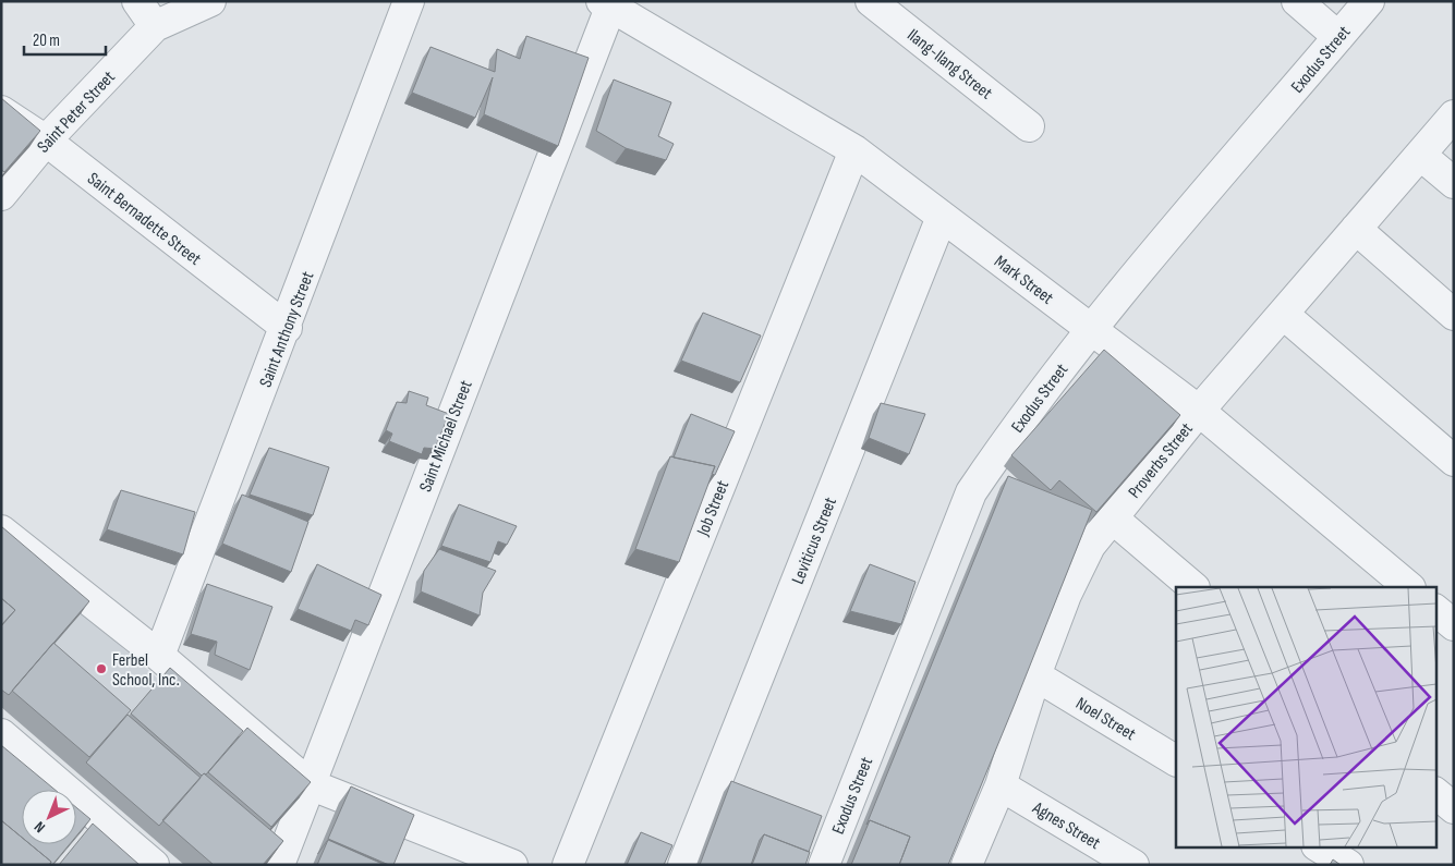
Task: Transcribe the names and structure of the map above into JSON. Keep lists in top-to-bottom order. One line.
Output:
{"streets":{"street":["Exodus Street","Ilang-Ilang Street","Saint Peter Street","Saint Bernadette Street","Mark Street","Saint Anthony Street","Saint Michael Street","Proverbs Street","Job Street","Leviticus Street","Noel Street","Agnes Street"]},"crossings":[["Exodus Street","Mark Street"],["Saint Peter Street","Saint Bernadette Street"],["Saint Bernadette Street","Saint Anthony Street"],["Mark Street","Saint Michael Street"],["Mark Street","Proverbs Street"],["Mark Street","Job Street"],["Mark Street","Leviticus Street"],["Proverbs Street","Noel Street"],["Proverbs Street","Agnes Street"]],"places":["Ferbel School, Inc."],"scale_bar":"20 m","north":"bottom left"}
